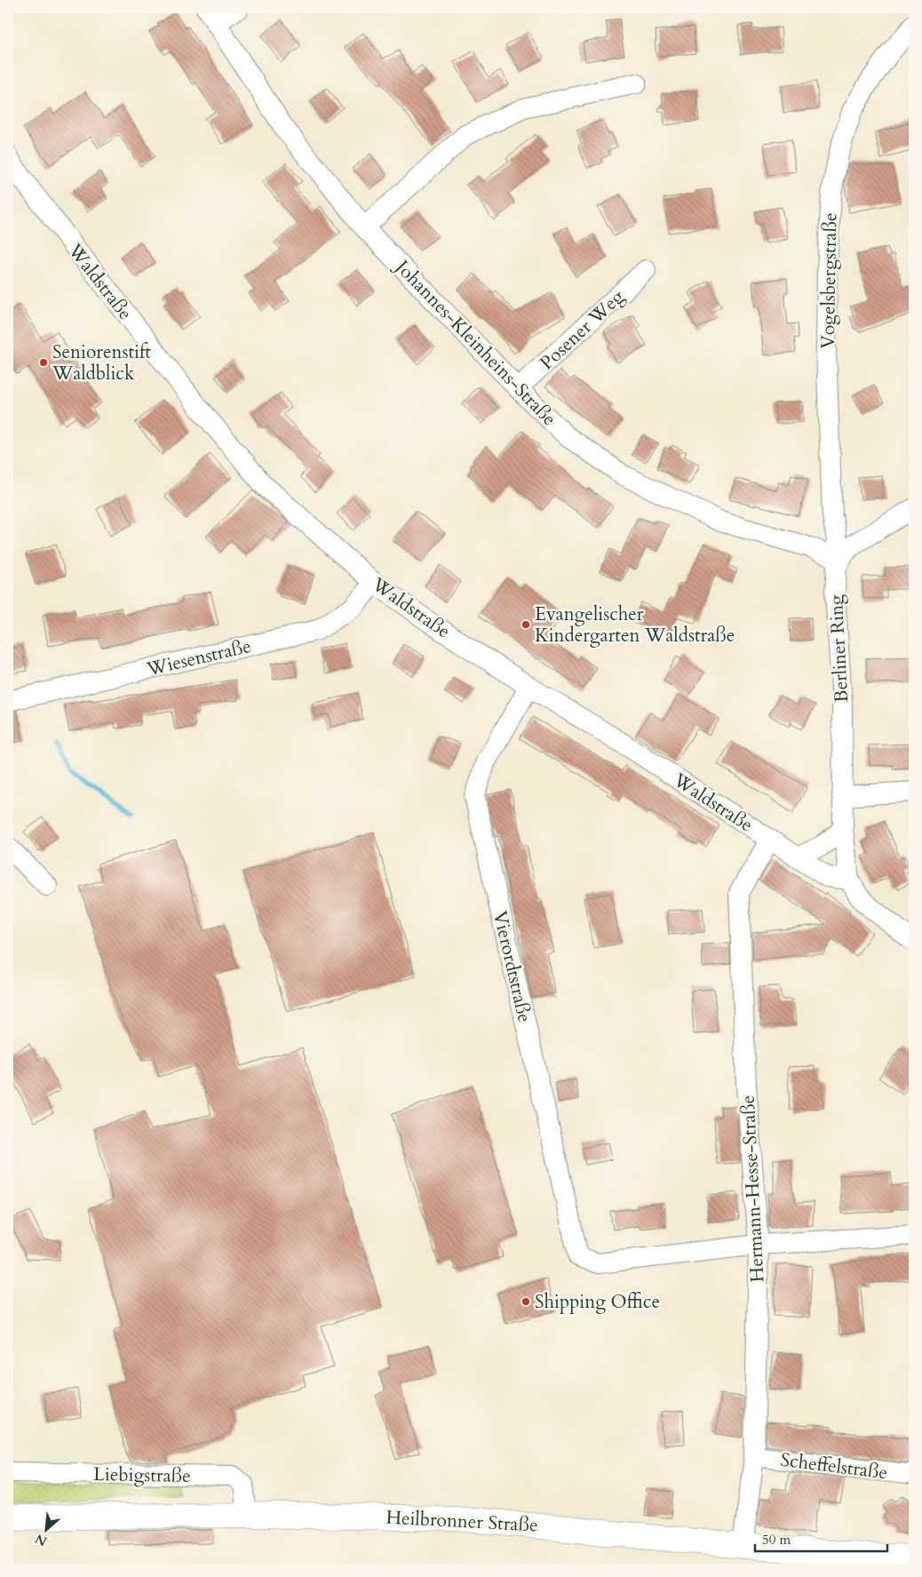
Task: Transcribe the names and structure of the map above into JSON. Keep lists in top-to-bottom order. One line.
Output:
{"streets":{"street":["Vogelsbergstraße","Waldstraße","Posener Weg","Johannes-Kleinheins-Straße","Berliner Ring","Wiesenstraße","Vierordtstraße","Hermann-Hesse-Straße","Scheffelstraße","Liebigstraße","Heilbronner Straße"]},"crossings":[["Vogelsbergstraße","Johannes-Kleinheins-Straße"],["Vogelsbergstraße","Berliner Ring"],["Waldstraße","Berliner Ring"],["Waldstraße","Wiesenstraße"],["Waldstraße","Vierordtstraße"],["Waldstraße","Hermann-Hesse-Straße"],["Posener Weg","Johannes-Kleinheins-Straße"],["Johannes-Kleinheins-Straße","Berliner Ring"],["Vierordtstraße","Hermann-Hesse-Straße"],["Hermann-Hesse-Straße","Scheffelstraße"],["Hermann-Hesse-Straße","Heilbronner Straße"],["Liebigstraße","Heilbronner Straße"]],"places":["Seniorenstift Waldblick","Evangelischer Kindergarten Waldstraße","Shipping Office"],"scale_bar":"50 m","north":"bottom left"}
